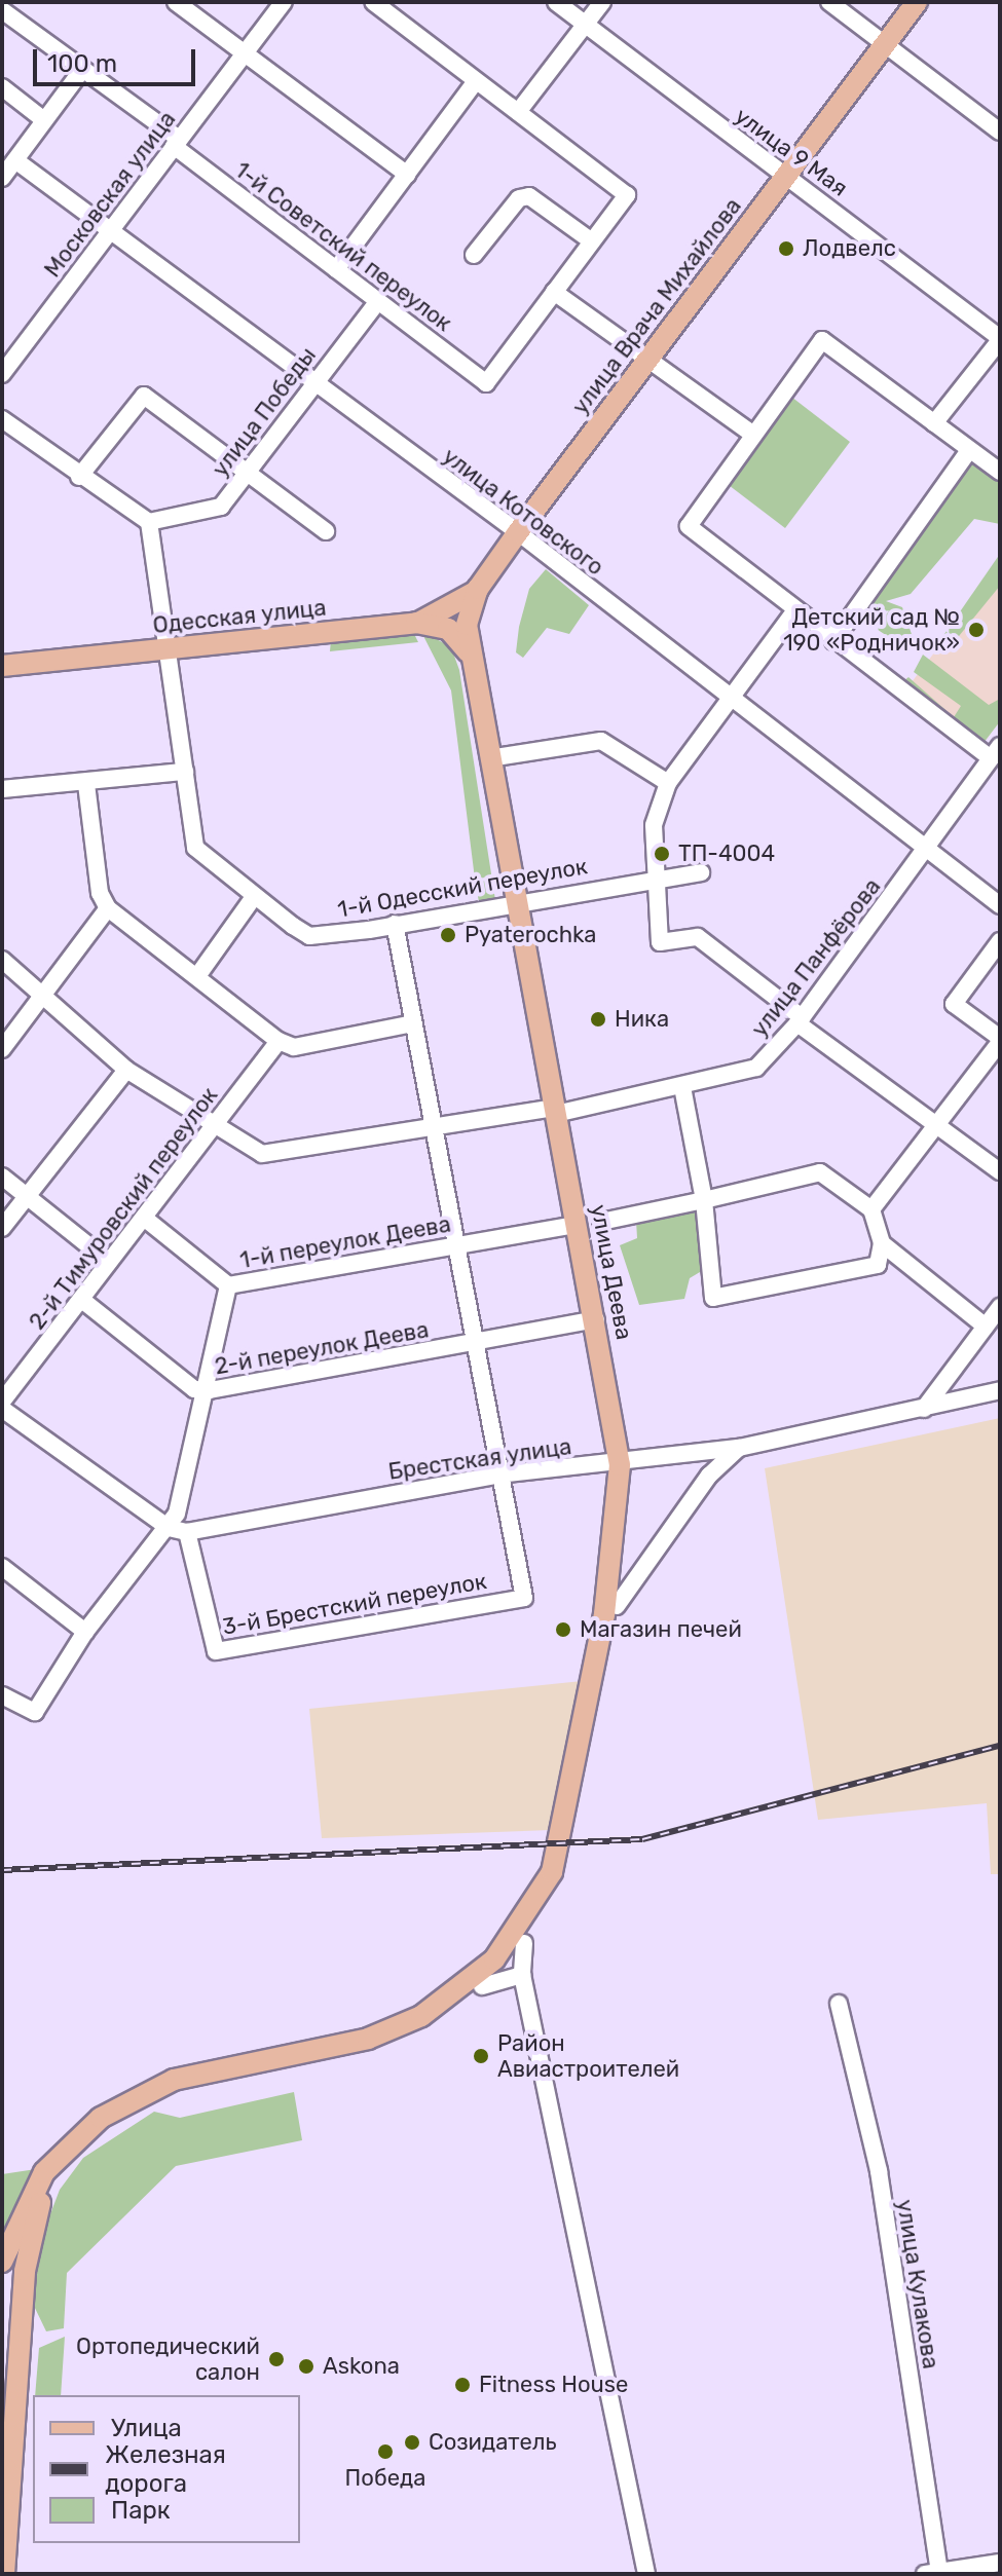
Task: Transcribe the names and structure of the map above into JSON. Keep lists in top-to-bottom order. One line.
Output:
{"streets":{"main road":["улица Врача Михайлова","Одесская улица","улица Деева"],"street":["улица 9 Мая","Московская улица","1-й Советский переулок","улица Победы","улица Котовского","1-й Одесский переулок","улица Панфёрова","2-й Тимуровский переулок","1-й переулок Деева","2-й переулок Деева","Брестская улица","3-й Брестский переулок","улица Кулакова"]},"crossings":[["улица 9 Мая","улица Врача Михайлова"],["Московская улица","1-й Советский переулок"],["Московская улица","улица Котовского"],["1-й Советский переулок","улица Победы"],["улица Врача Михайлова","улица Котовского"],["улица Врача Михайлова","Одесская улица"],["улица Врача Михайлова","улица Деева"],["улица Победы","улица Котовского"],["улица Победы","1-й Одесский переулок"],["улица Котовского","улица Панфёрова"],["Одесская улица","1-й Одесский переулок"],["Одесская улица","улица Деева"],["1-й Одесский переулок","улица Деева"],["улица Панфёрова","2-й Тимуровский переулок"],["улица Панфёрова","улица Деева"],["2-й Тимуровский переулок","1-й переулок Деева"],["2-й Тимуровский переулок","2-й переулок Деева"],["1-й переулок Деева","улица Деева"],["улица Деева","2-й переулок Деева"],["улица Деева","Брестская улица"],["Брестская улица","3-й Брестский переулок"]],"places":["Лодвелс","Детский сад № 190 «Родничок»","ТП-4004","Pyaterochka","Ника","Магазин печей","Район Авиастроителей","Ортопедический салон","Askona","Fitness House","Созидатель","Победа"],"legend":["Улица","Железная дорога","Парк"],"scale_bar":"100 m"}
